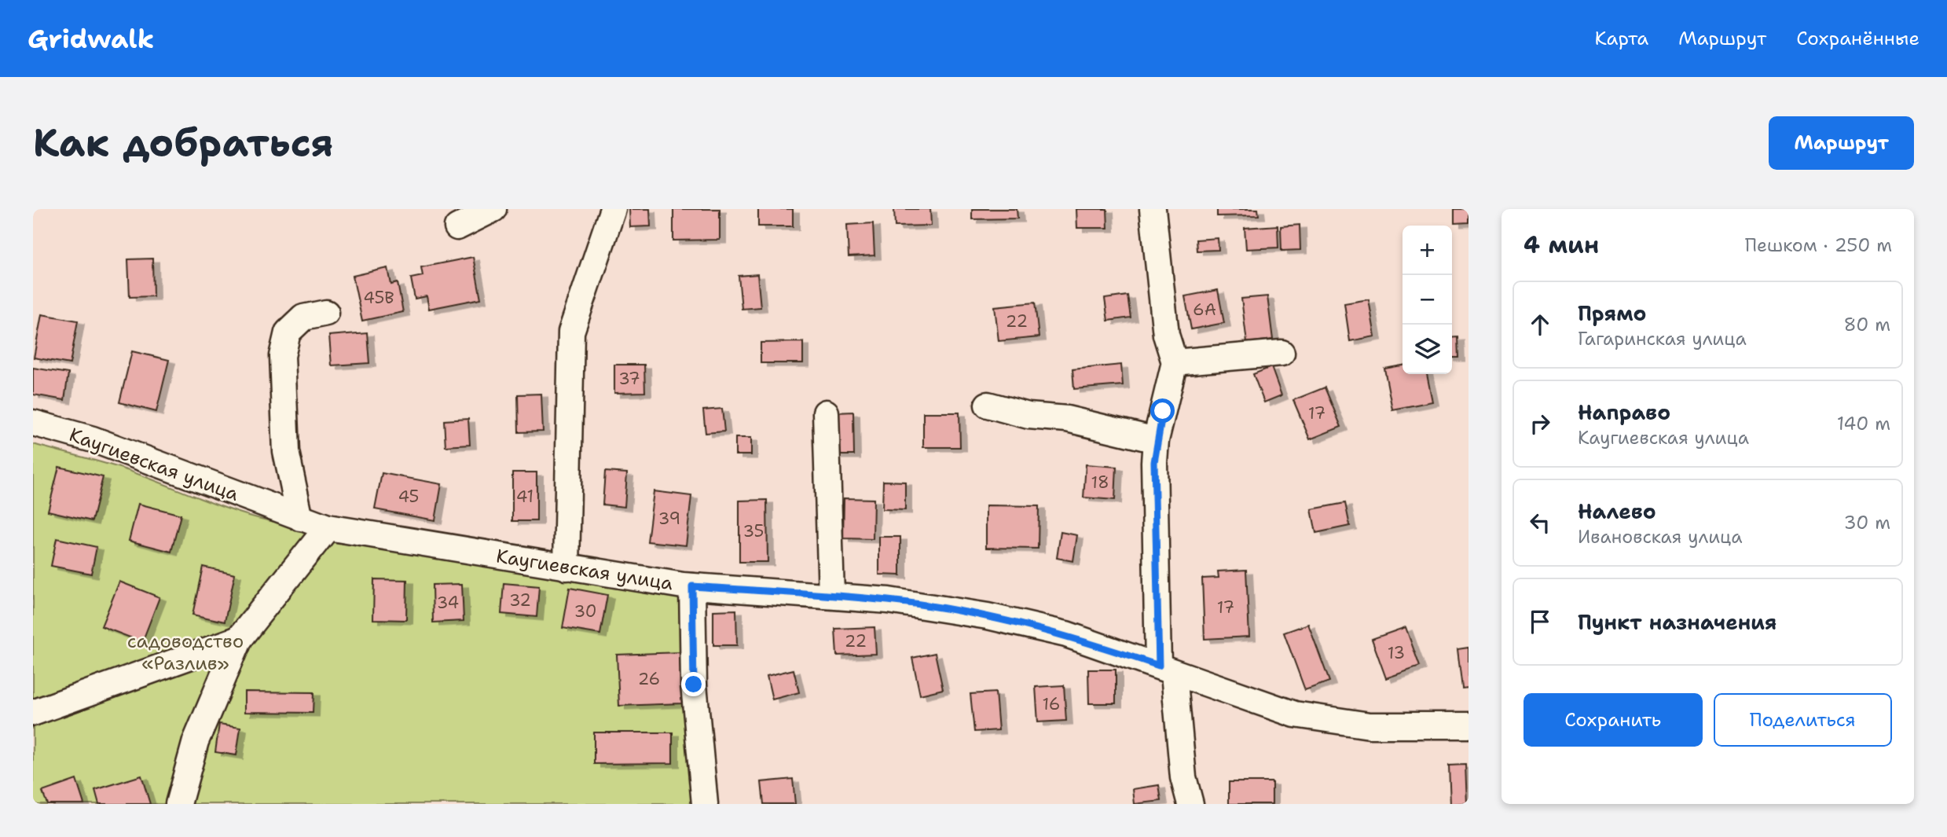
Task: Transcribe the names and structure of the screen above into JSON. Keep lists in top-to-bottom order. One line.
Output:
{"streets":{"street":["Каугиевская улица"]},"parks":["садоводство «Разлив»"],"house_numbers":["45В","6А","22","37","17","18","45","41","39","35","32","34","17","30","22","13","26","16"],"page":{"header":"Gridwalk","nav":["Карта","Маршрут","Сохранённые"],"buttons":["Маршрут",["Сохранить","Поделиться"]],"title":"Как добраться","heading":["4 мин","Пешком · 250 m"],"map_buttons":["+","−"],"list":[["Прямо","Гагаринская улица","80 m"],["Направо","Каугиевская улица","140 m"],["Налево","Ивановская улица","30 m"],"Пункт назначения"]}}
